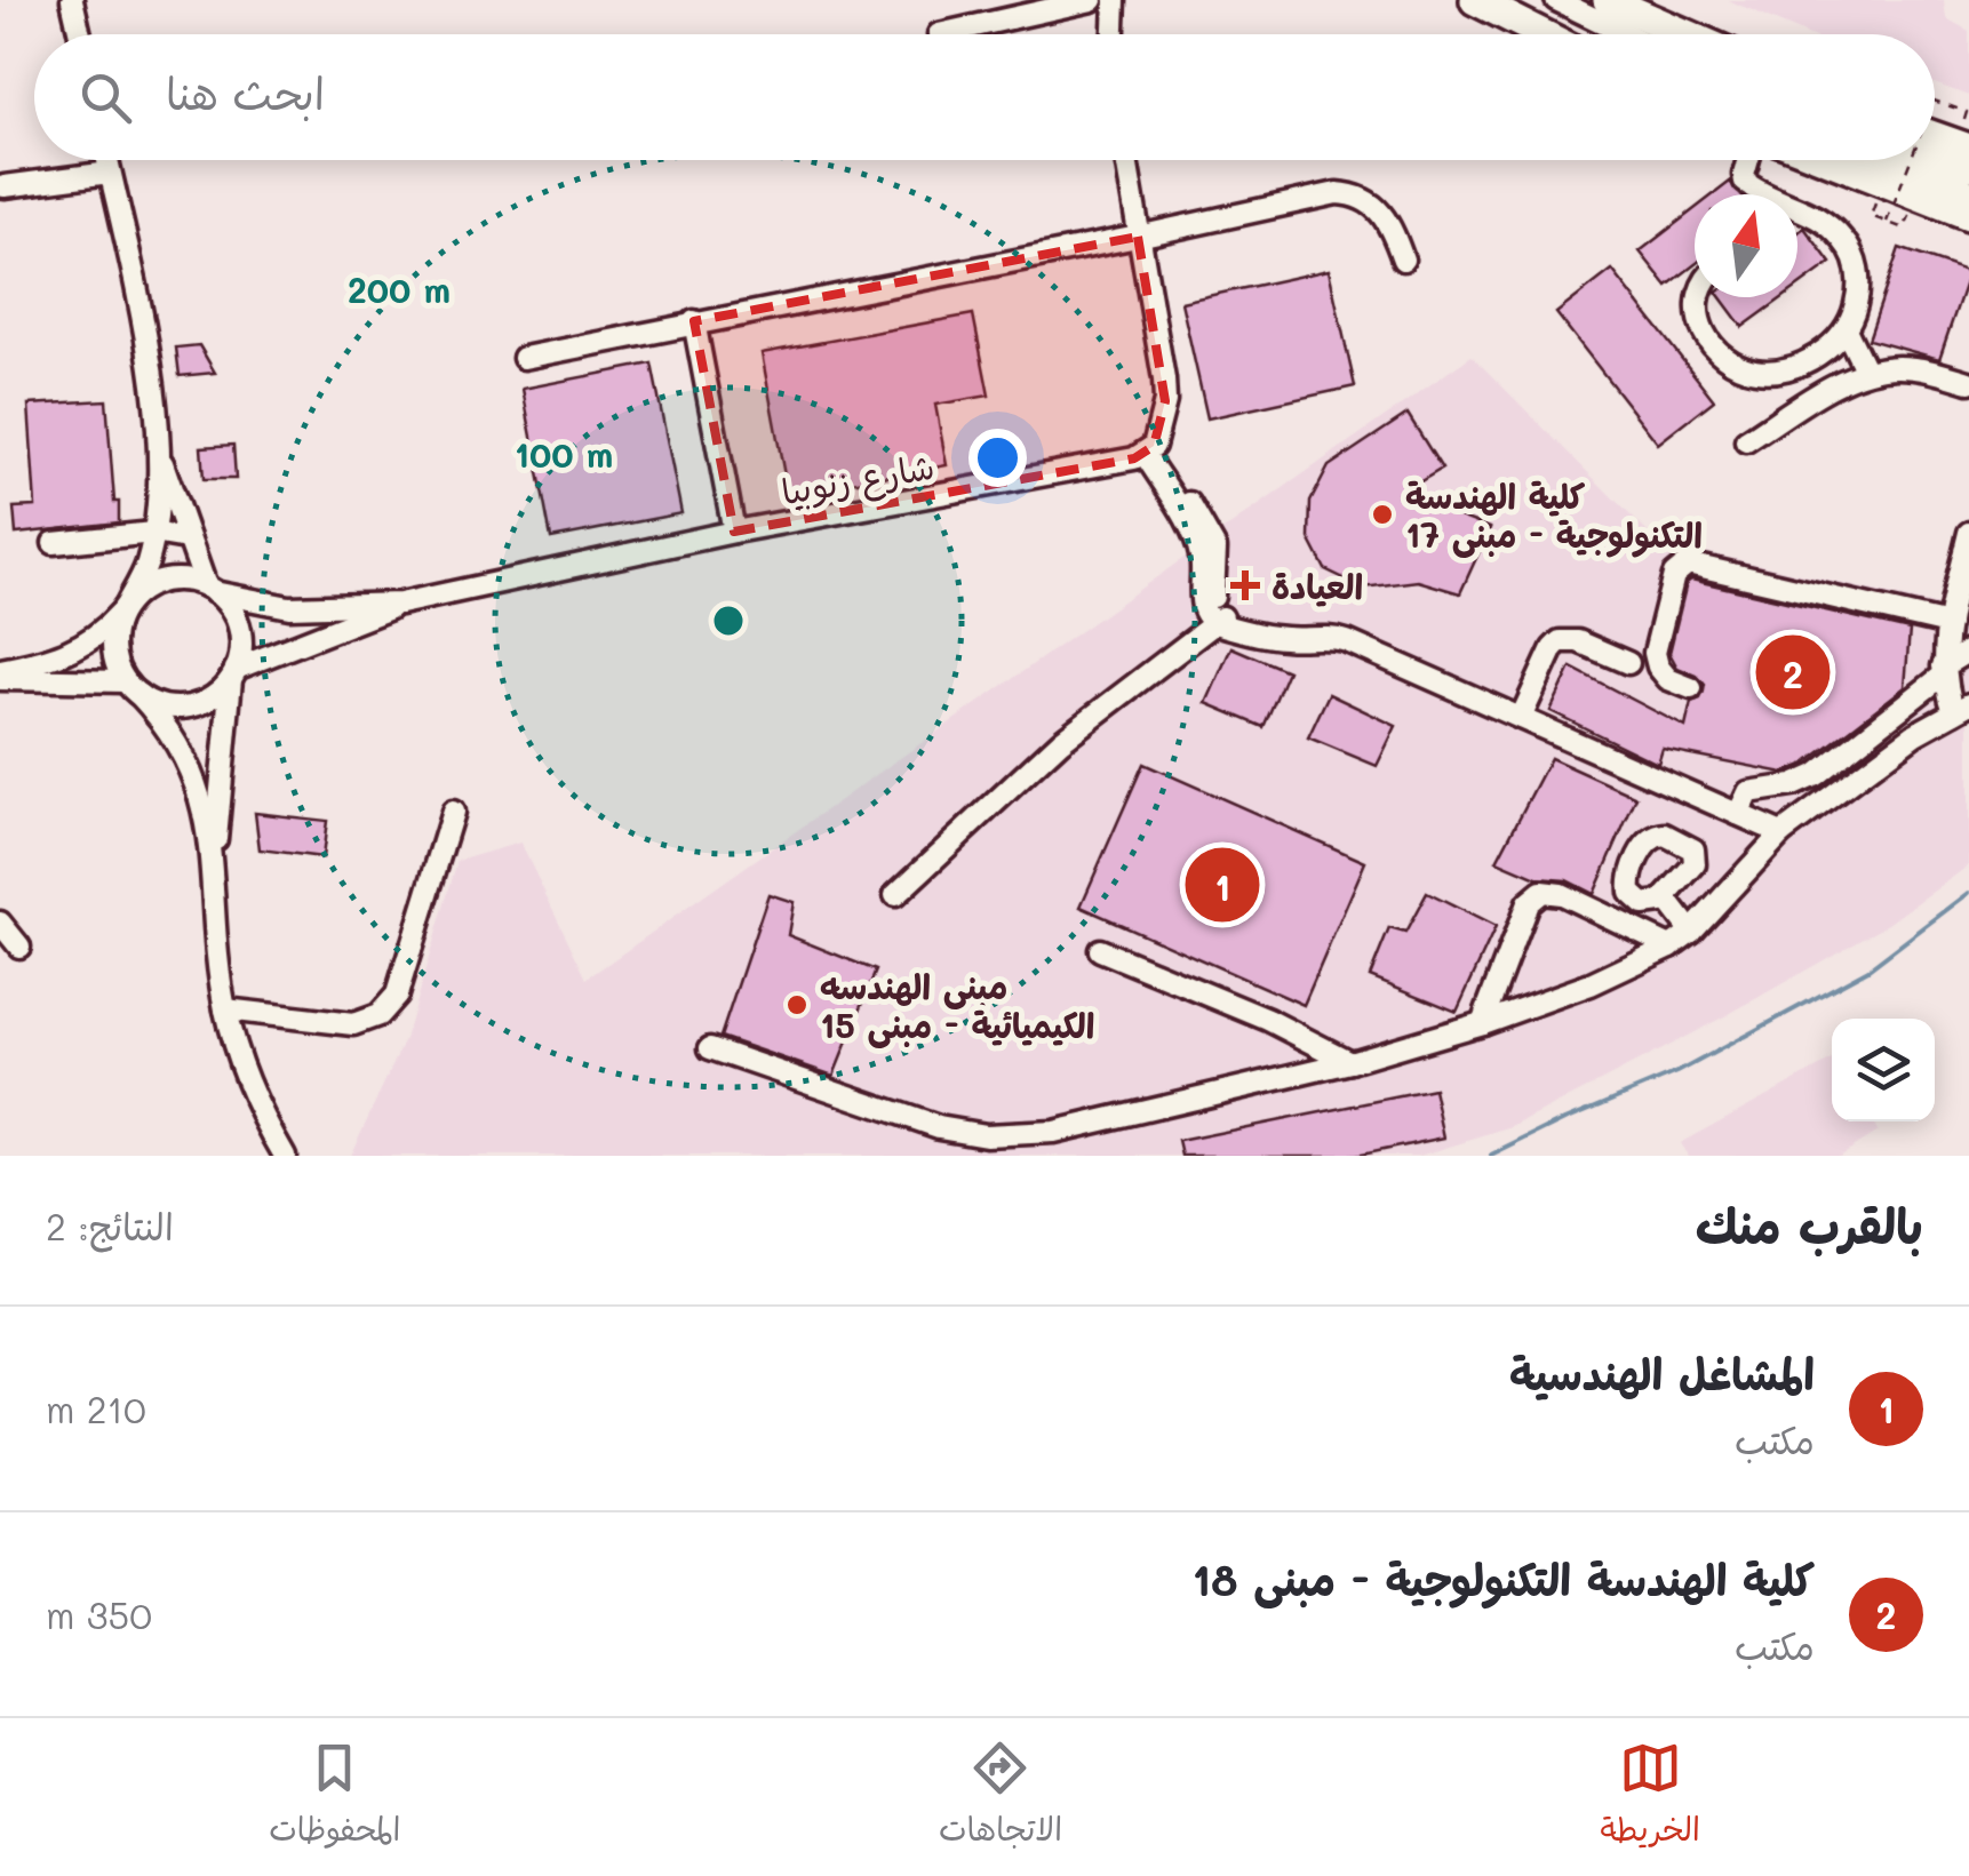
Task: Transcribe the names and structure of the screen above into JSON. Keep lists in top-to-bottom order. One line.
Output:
{"streets":{"street":["شارع زنوبيا"]},"places":{"other":["كلية الهندسة التكنولوجية - مبنى 17","مبنى الهندسه الكيميائية - مبنى 15"],"health":["العيادة"]},"north":"top","page":{"search":"ابحث هنا","pins":["2","1"],"heading":["بالقرب منك","النتائج: 2"],"list":[{"mark":"1","name":"المشاغل الهندسية","note":"مكتب","value":"210 m"},{"mark":"2","name":"كلية الهندسة التكنولوجية - مبنى 18","note":"مكتب","value":"350 m"}],"nav":["الخريطة","الاتجاهات","المحفوظات"]},"rings":["200 m","100 m"]}
